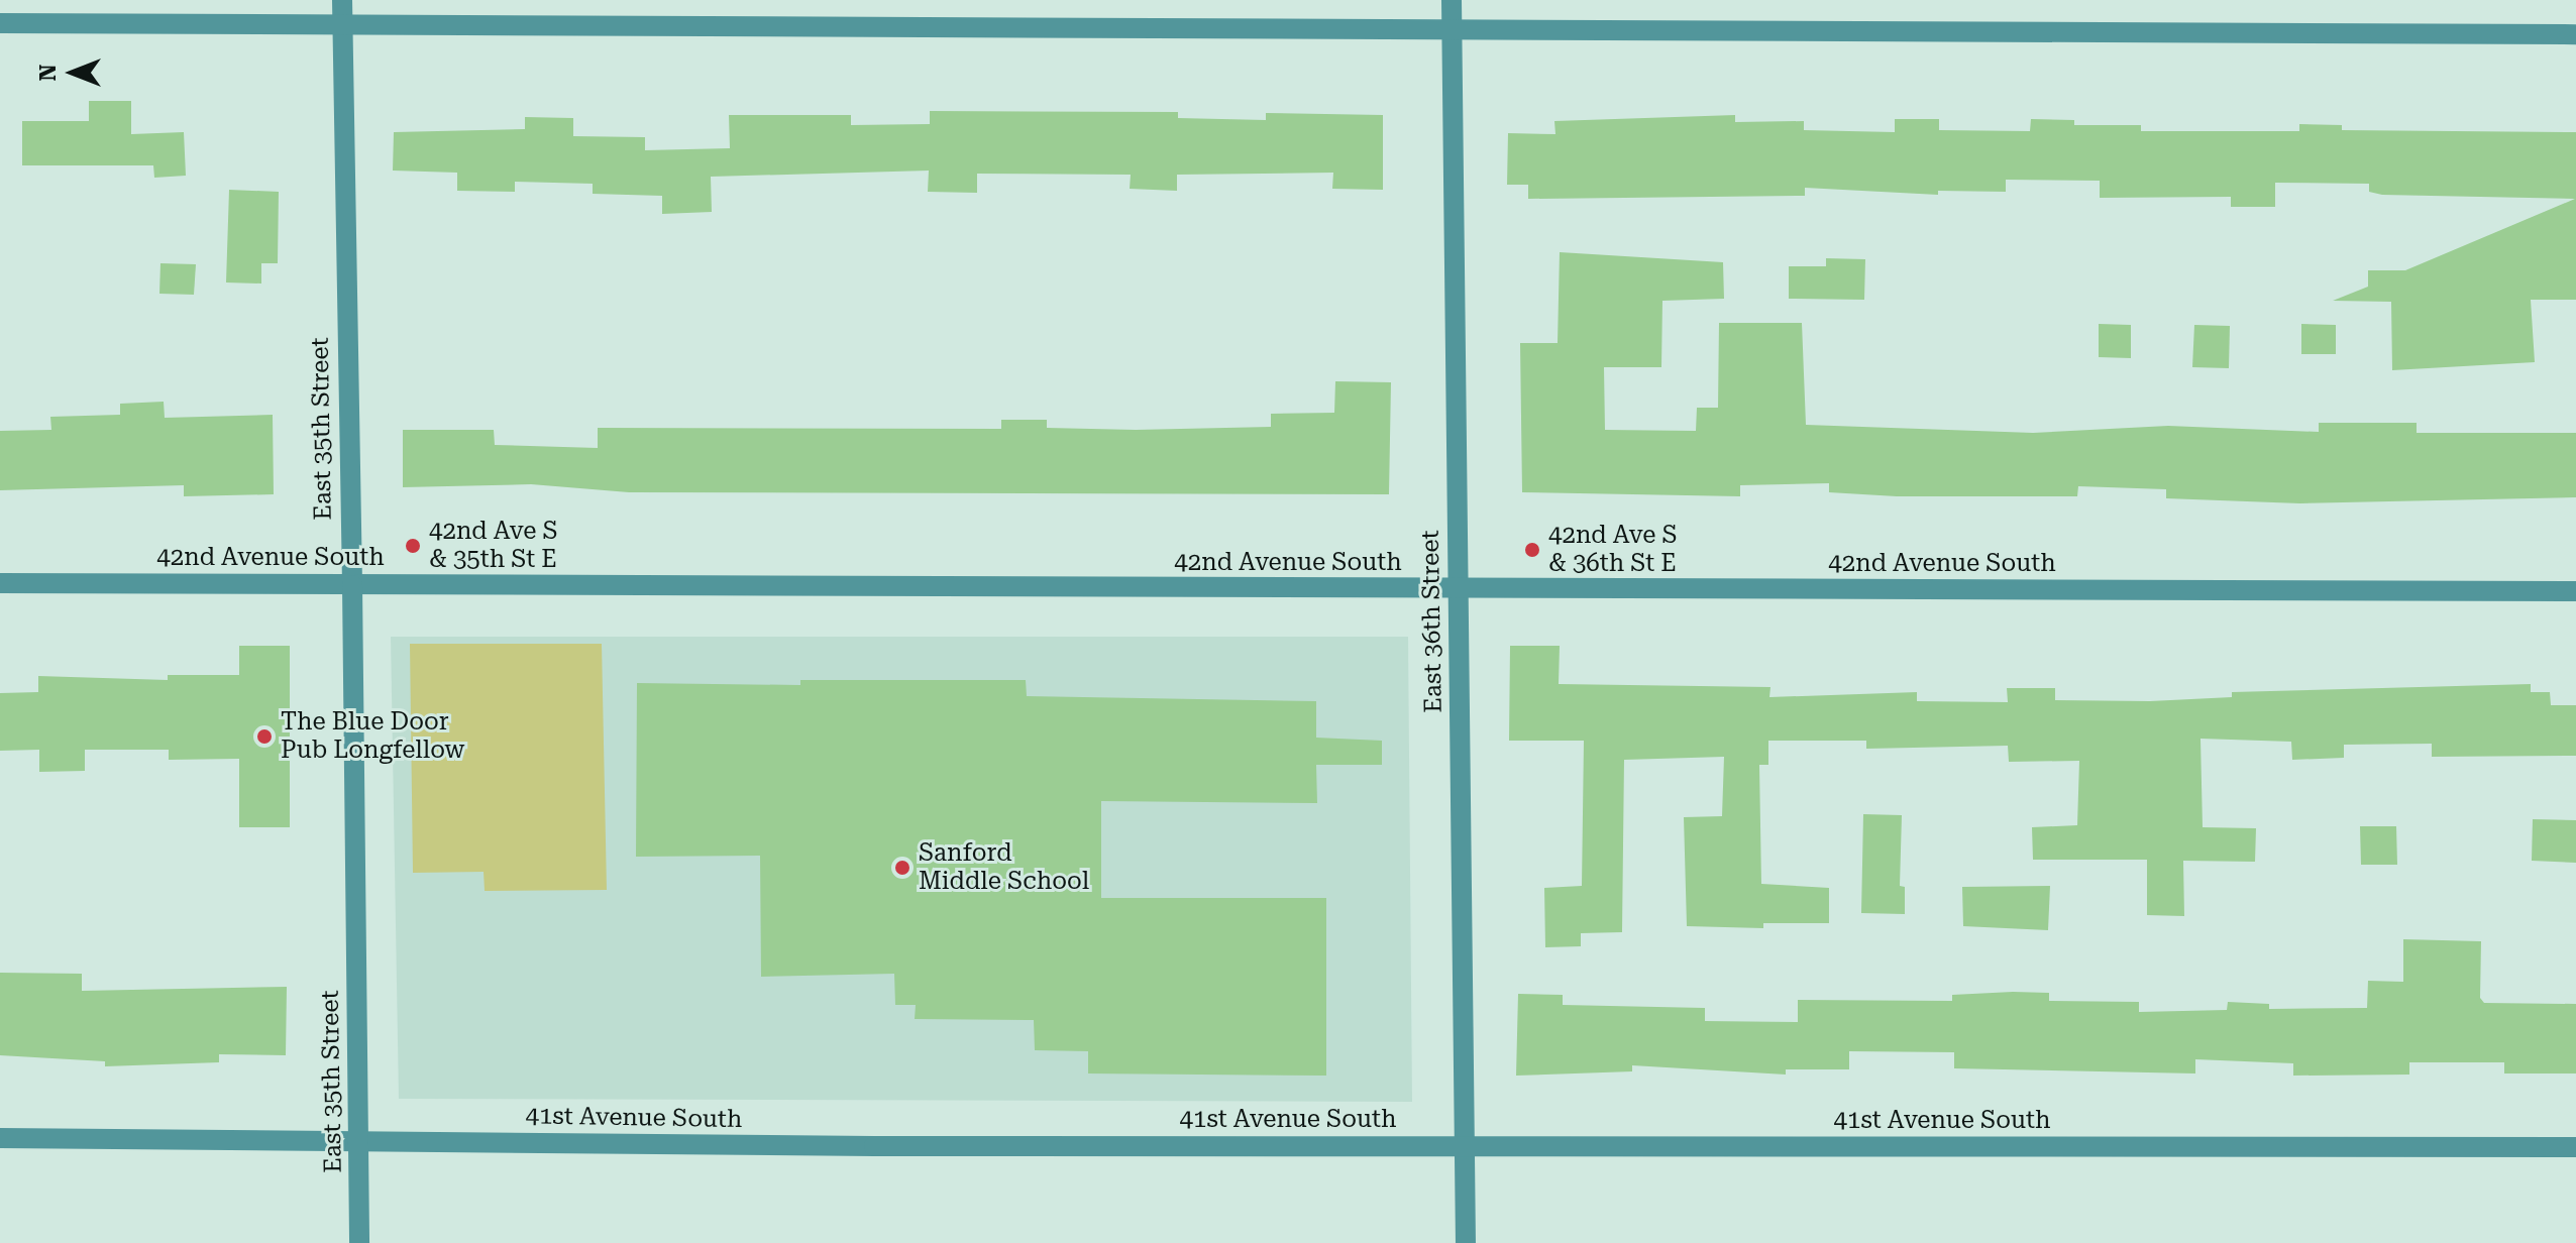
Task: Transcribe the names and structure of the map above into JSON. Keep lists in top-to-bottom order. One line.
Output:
{"streets":{"street":["East 35th Street","42nd Avenue South","East 36th Street","41st Avenue South"]},"crossings":[["East 35th Street","42nd Avenue South"],["East 35th Street","41st Avenue South"],["42nd Avenue South","East 36th Street"],["East 36th Street","41st Avenue South"]],"places":["42nd Ave S & 35th St E","42nd Ave S & 36th St E","The Blue Door Pub Longfellow","Sanford Middle School"],"north":"left"}
